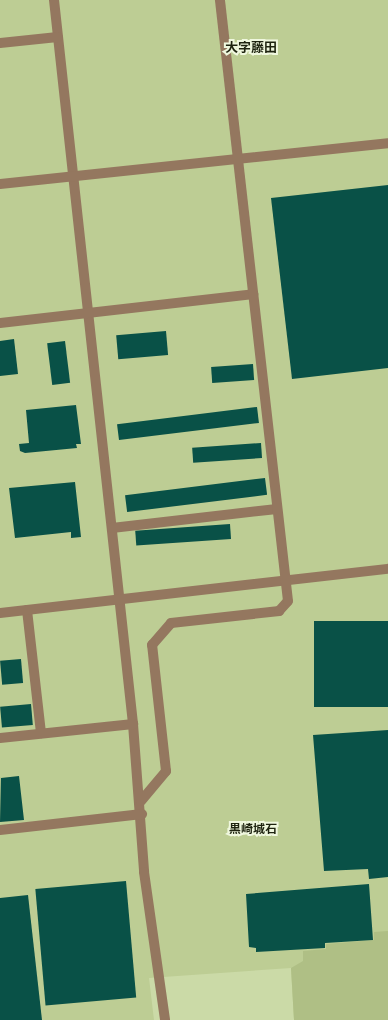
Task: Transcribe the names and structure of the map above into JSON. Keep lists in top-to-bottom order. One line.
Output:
{"districts":["大字藤田","黒崎城石"]}
